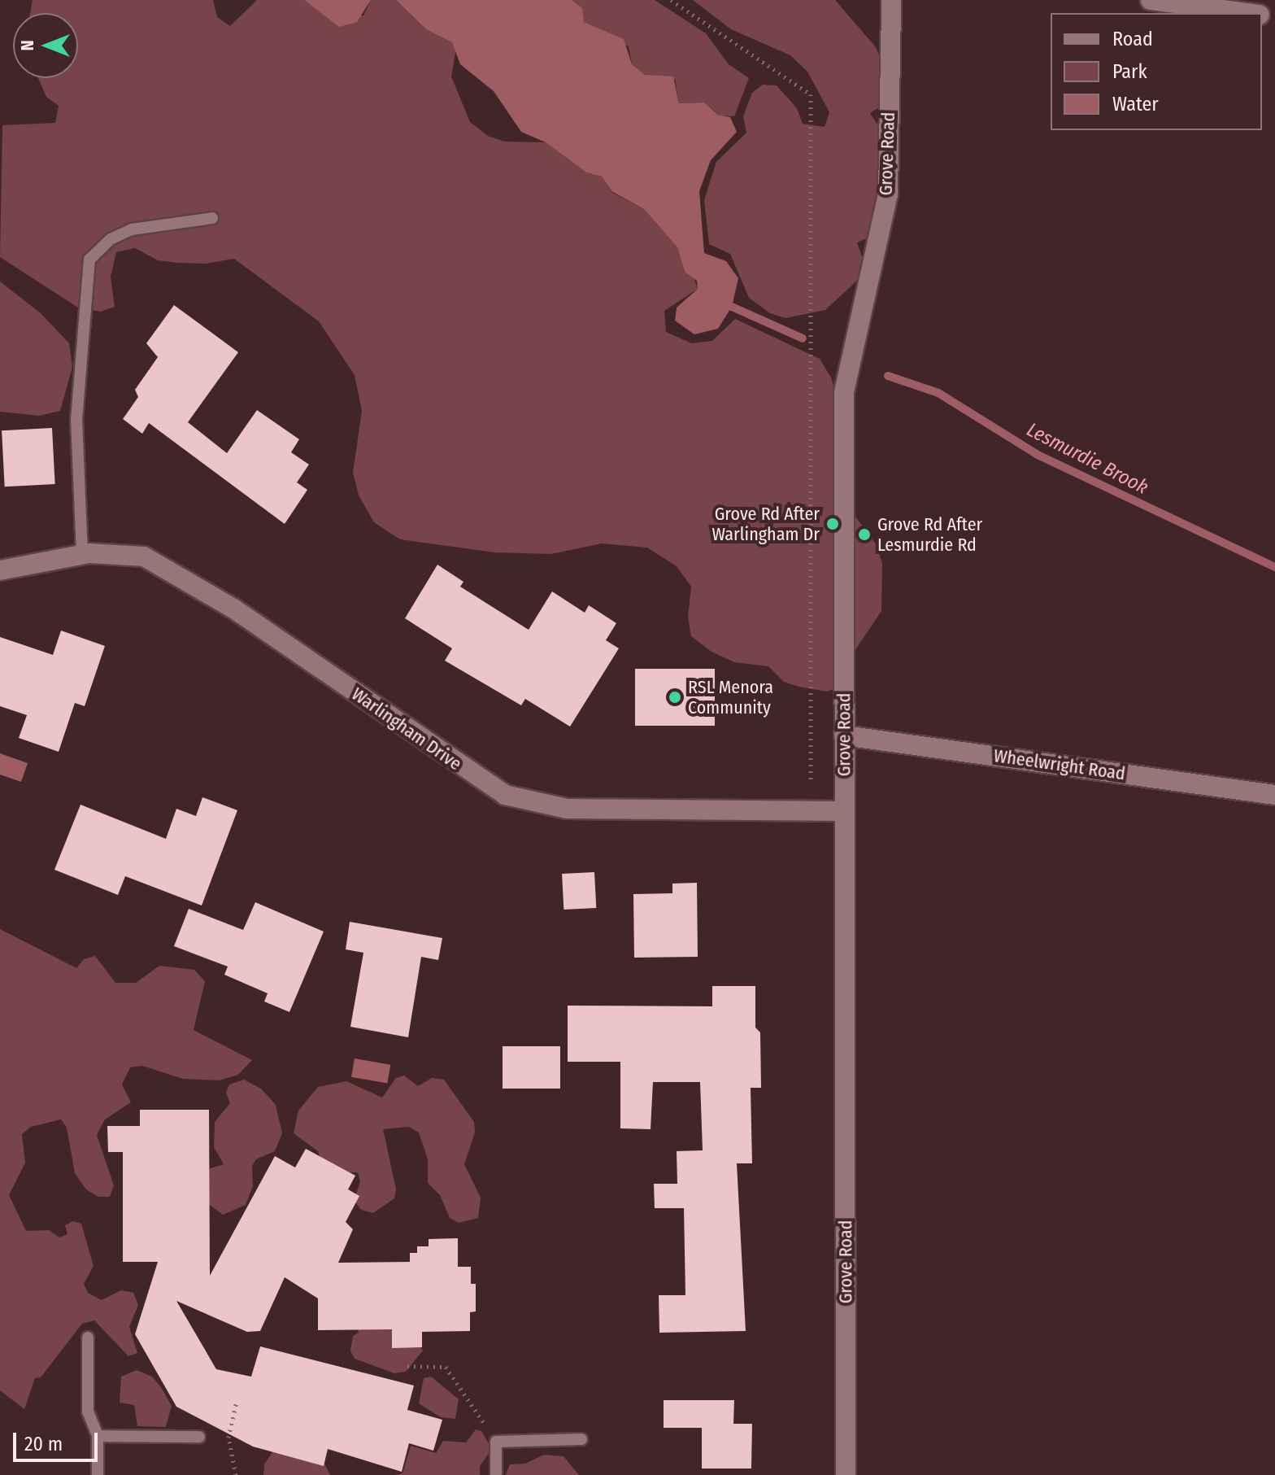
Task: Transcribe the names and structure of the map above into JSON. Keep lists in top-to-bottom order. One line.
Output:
{"streets":{"street":["Grove Road","Warlingham Drive","Wheelwright Road"]},"crossings":[["Grove Road","Warlingham Drive"],["Grove Road","Wheelwright Road"]],"water":["Lesmurdie Brook"],"places":["Grove Rd After Warlingham Dr","Grove Rd After Lesmurdie Rd","RSL Menora Community"],"legend":["Road","Park","Water"],"scale_bar":"20 m","north":"left"}
